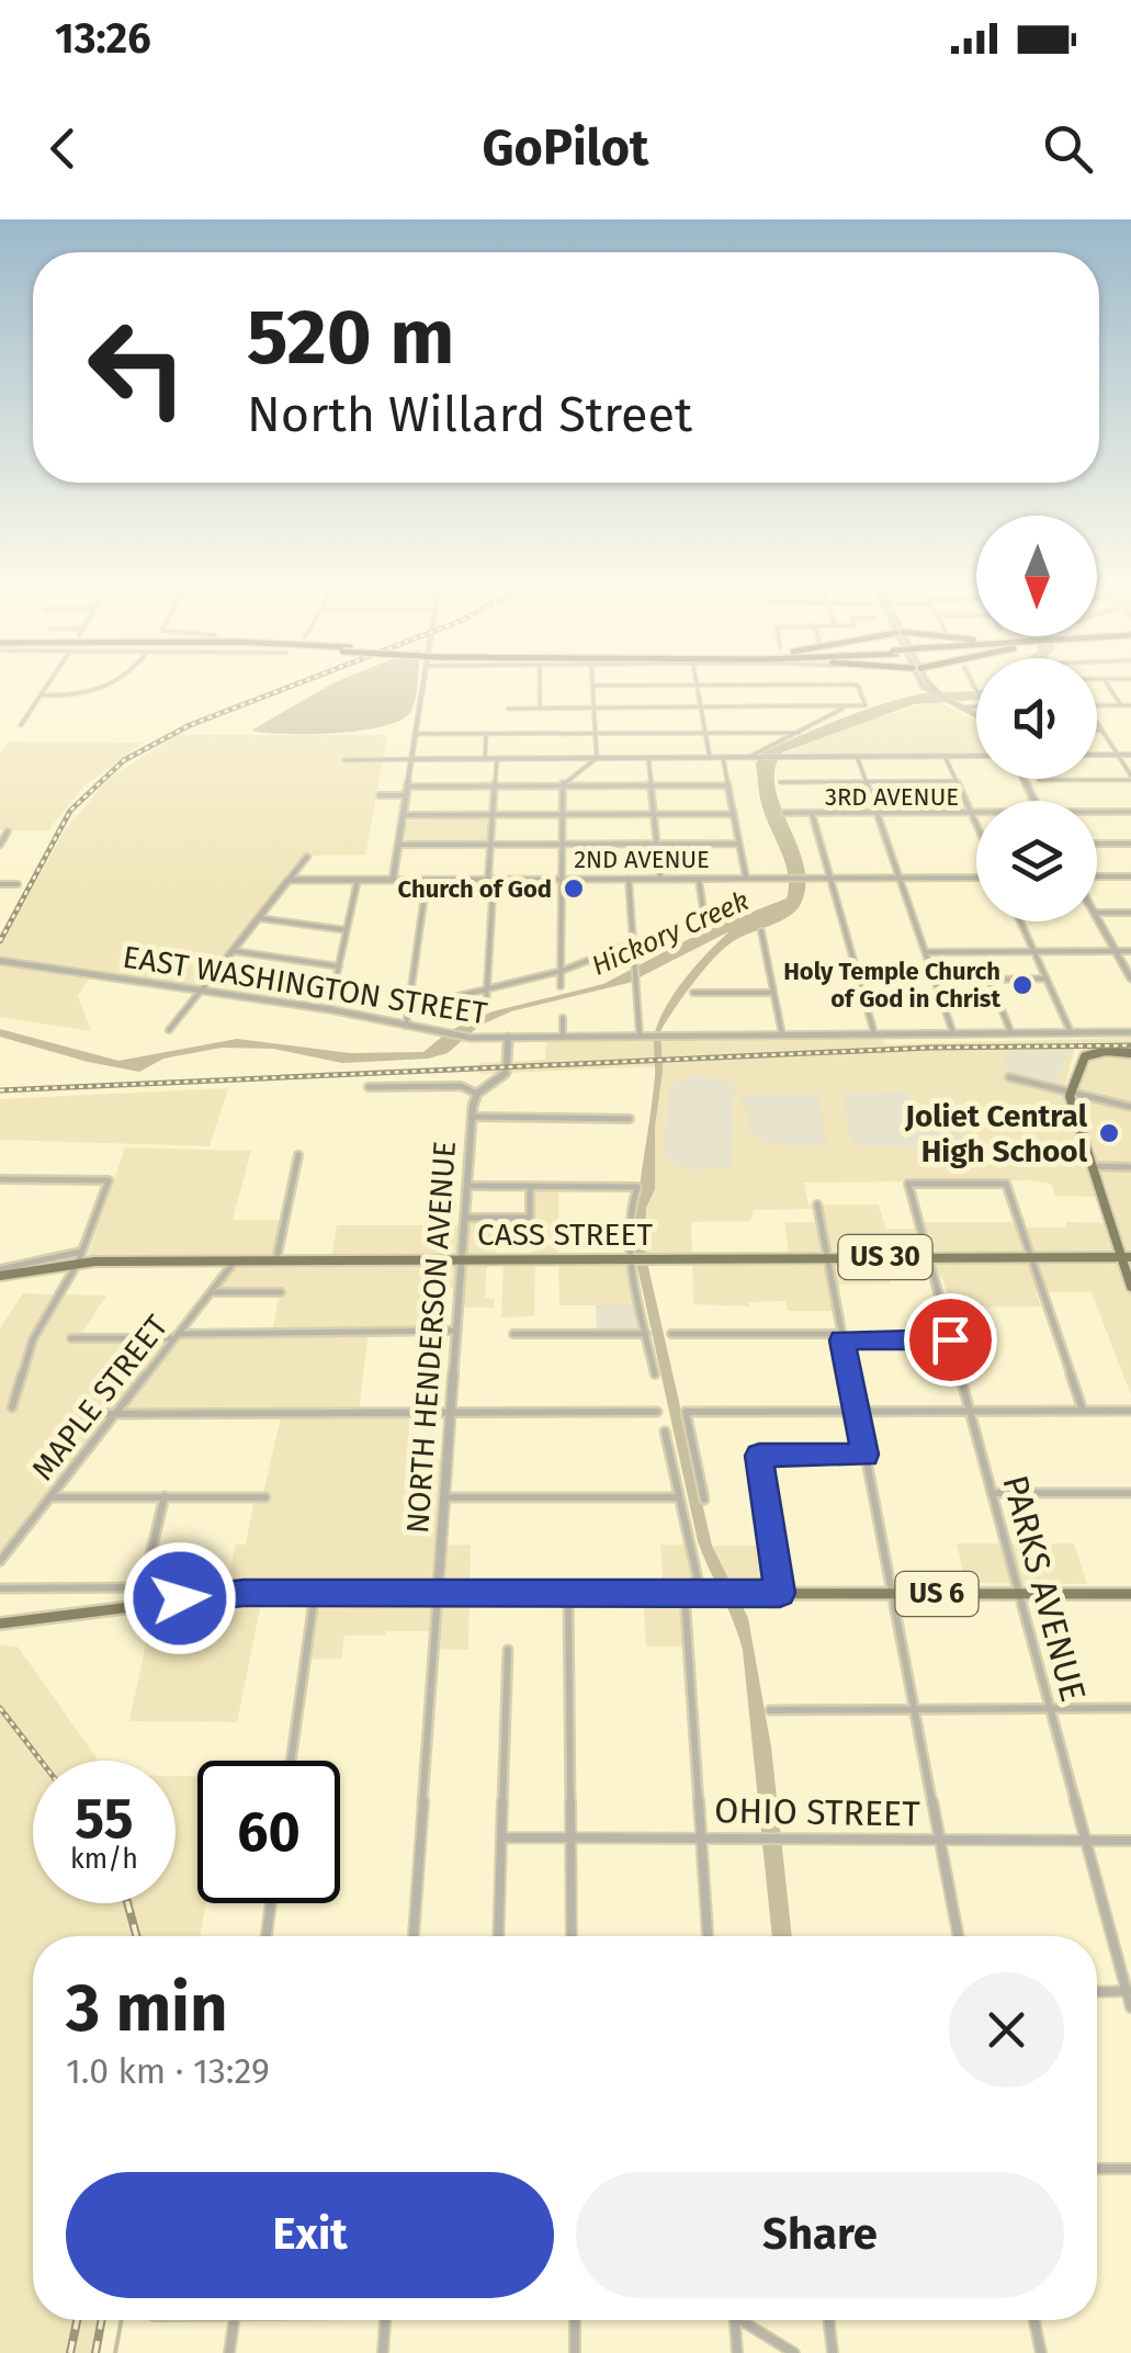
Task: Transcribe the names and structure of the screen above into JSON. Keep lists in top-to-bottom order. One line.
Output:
{"streets":{"main road":["CASS STREET","US 30","US 6"],"street":["3RD AVENUE","2ND AVENUE","EAST WASHINGTON STREET","NORTH HENDERSON AVENUE","MAPLE STREET","PARKS AVENUE","OHIO STREET"]},"crossings":[["CASS STREET","NORTH HENDERSON AVENUE"],["CASS STREET","MAPLE STREET"],["CASS STREET","PARKS AVENUE"],["NORTH HENDERSON AVENUE","US 6"],["PARKS AVENUE","US 6"],["PARKS AVENUE","OHIO STREET"]],"water":["Hickory Creek"],"places":["Church of God","Holy Temple Church of God in Christ","Joliet Central High School"],"north":"bottom","page":{"status":"13:26","header":"GoPilot","turn":["520 m","North Willard Street"],"speed":"55 km/h","limit":"60","heading":["3 min","1.0 km · 13:29"],"buttons":["Exit","Share"]}}
